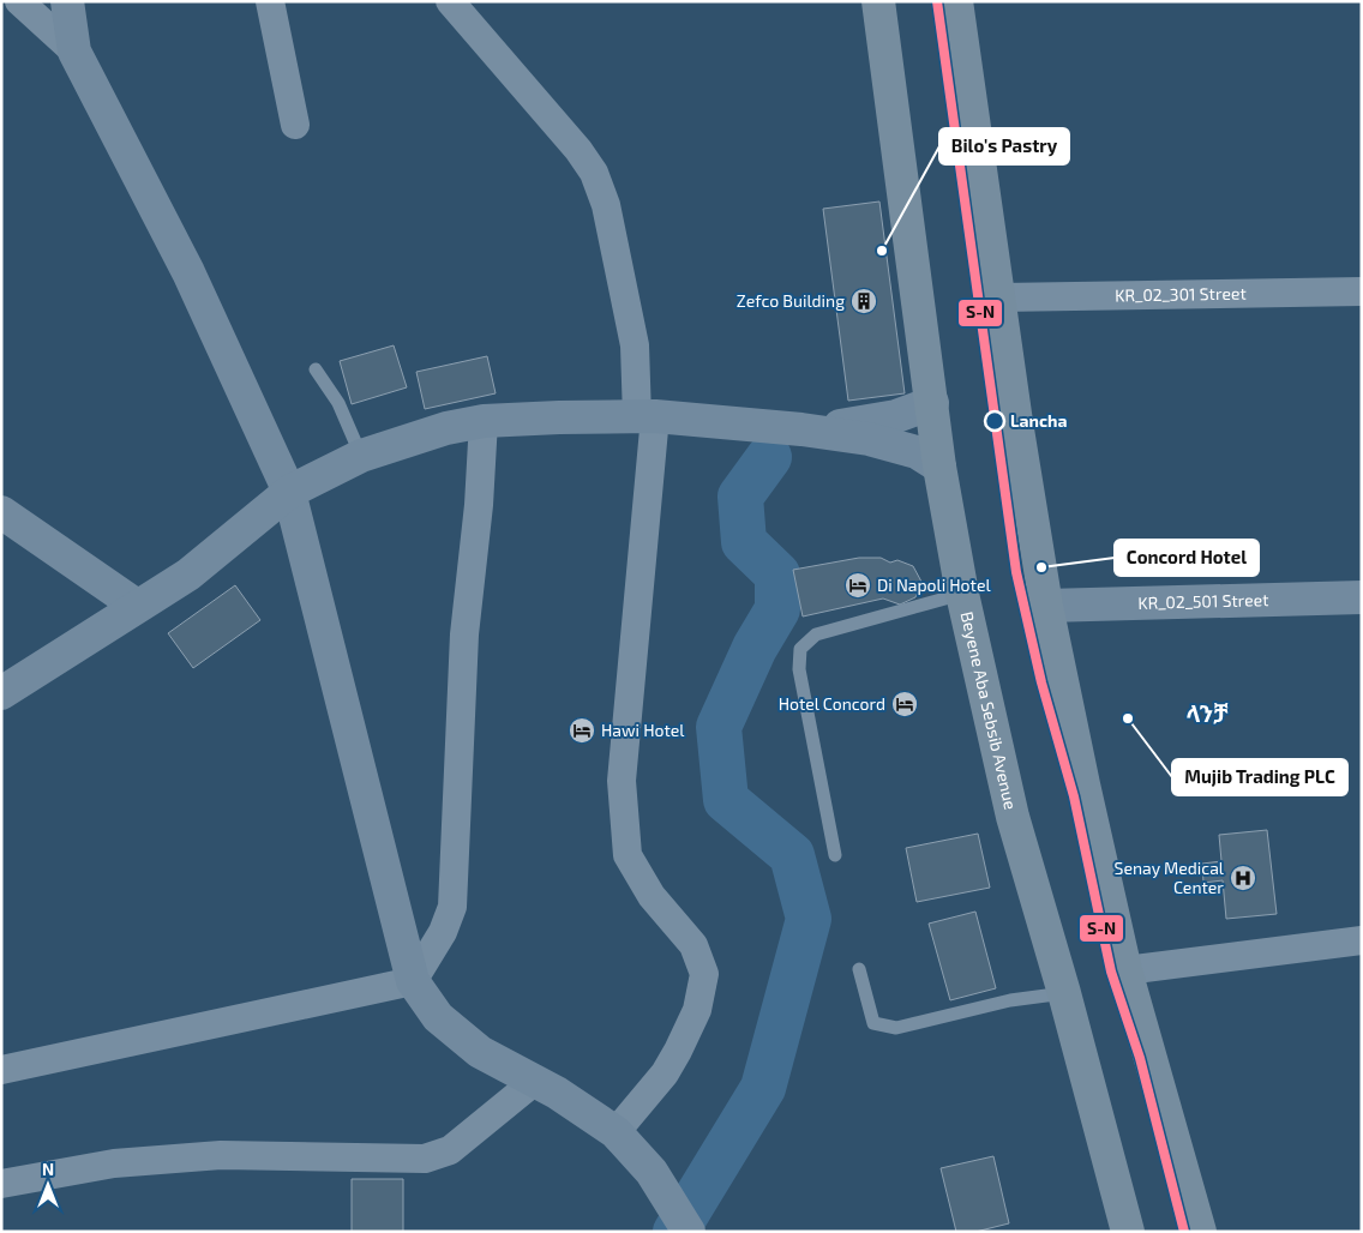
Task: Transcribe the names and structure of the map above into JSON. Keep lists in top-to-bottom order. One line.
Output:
{"streets":{"main road":["Beyene Aba Sebsib Avenue"],"street":["KR_02_301 Street","KR_02_501 Street"]},"districts":["ላንቻ"],"places":{"other":["Bilo's Pastry","Lancha","Concord Hotel","Mujib Trading PLC"],"building":["Zefco Building"],"hotel":["Di Napoli Hotel","Hotel Concord","Hawi Hotel"],"hospital":["Senay Medical Center"]},"lines":["transit line S-N"],"north":"top"}
